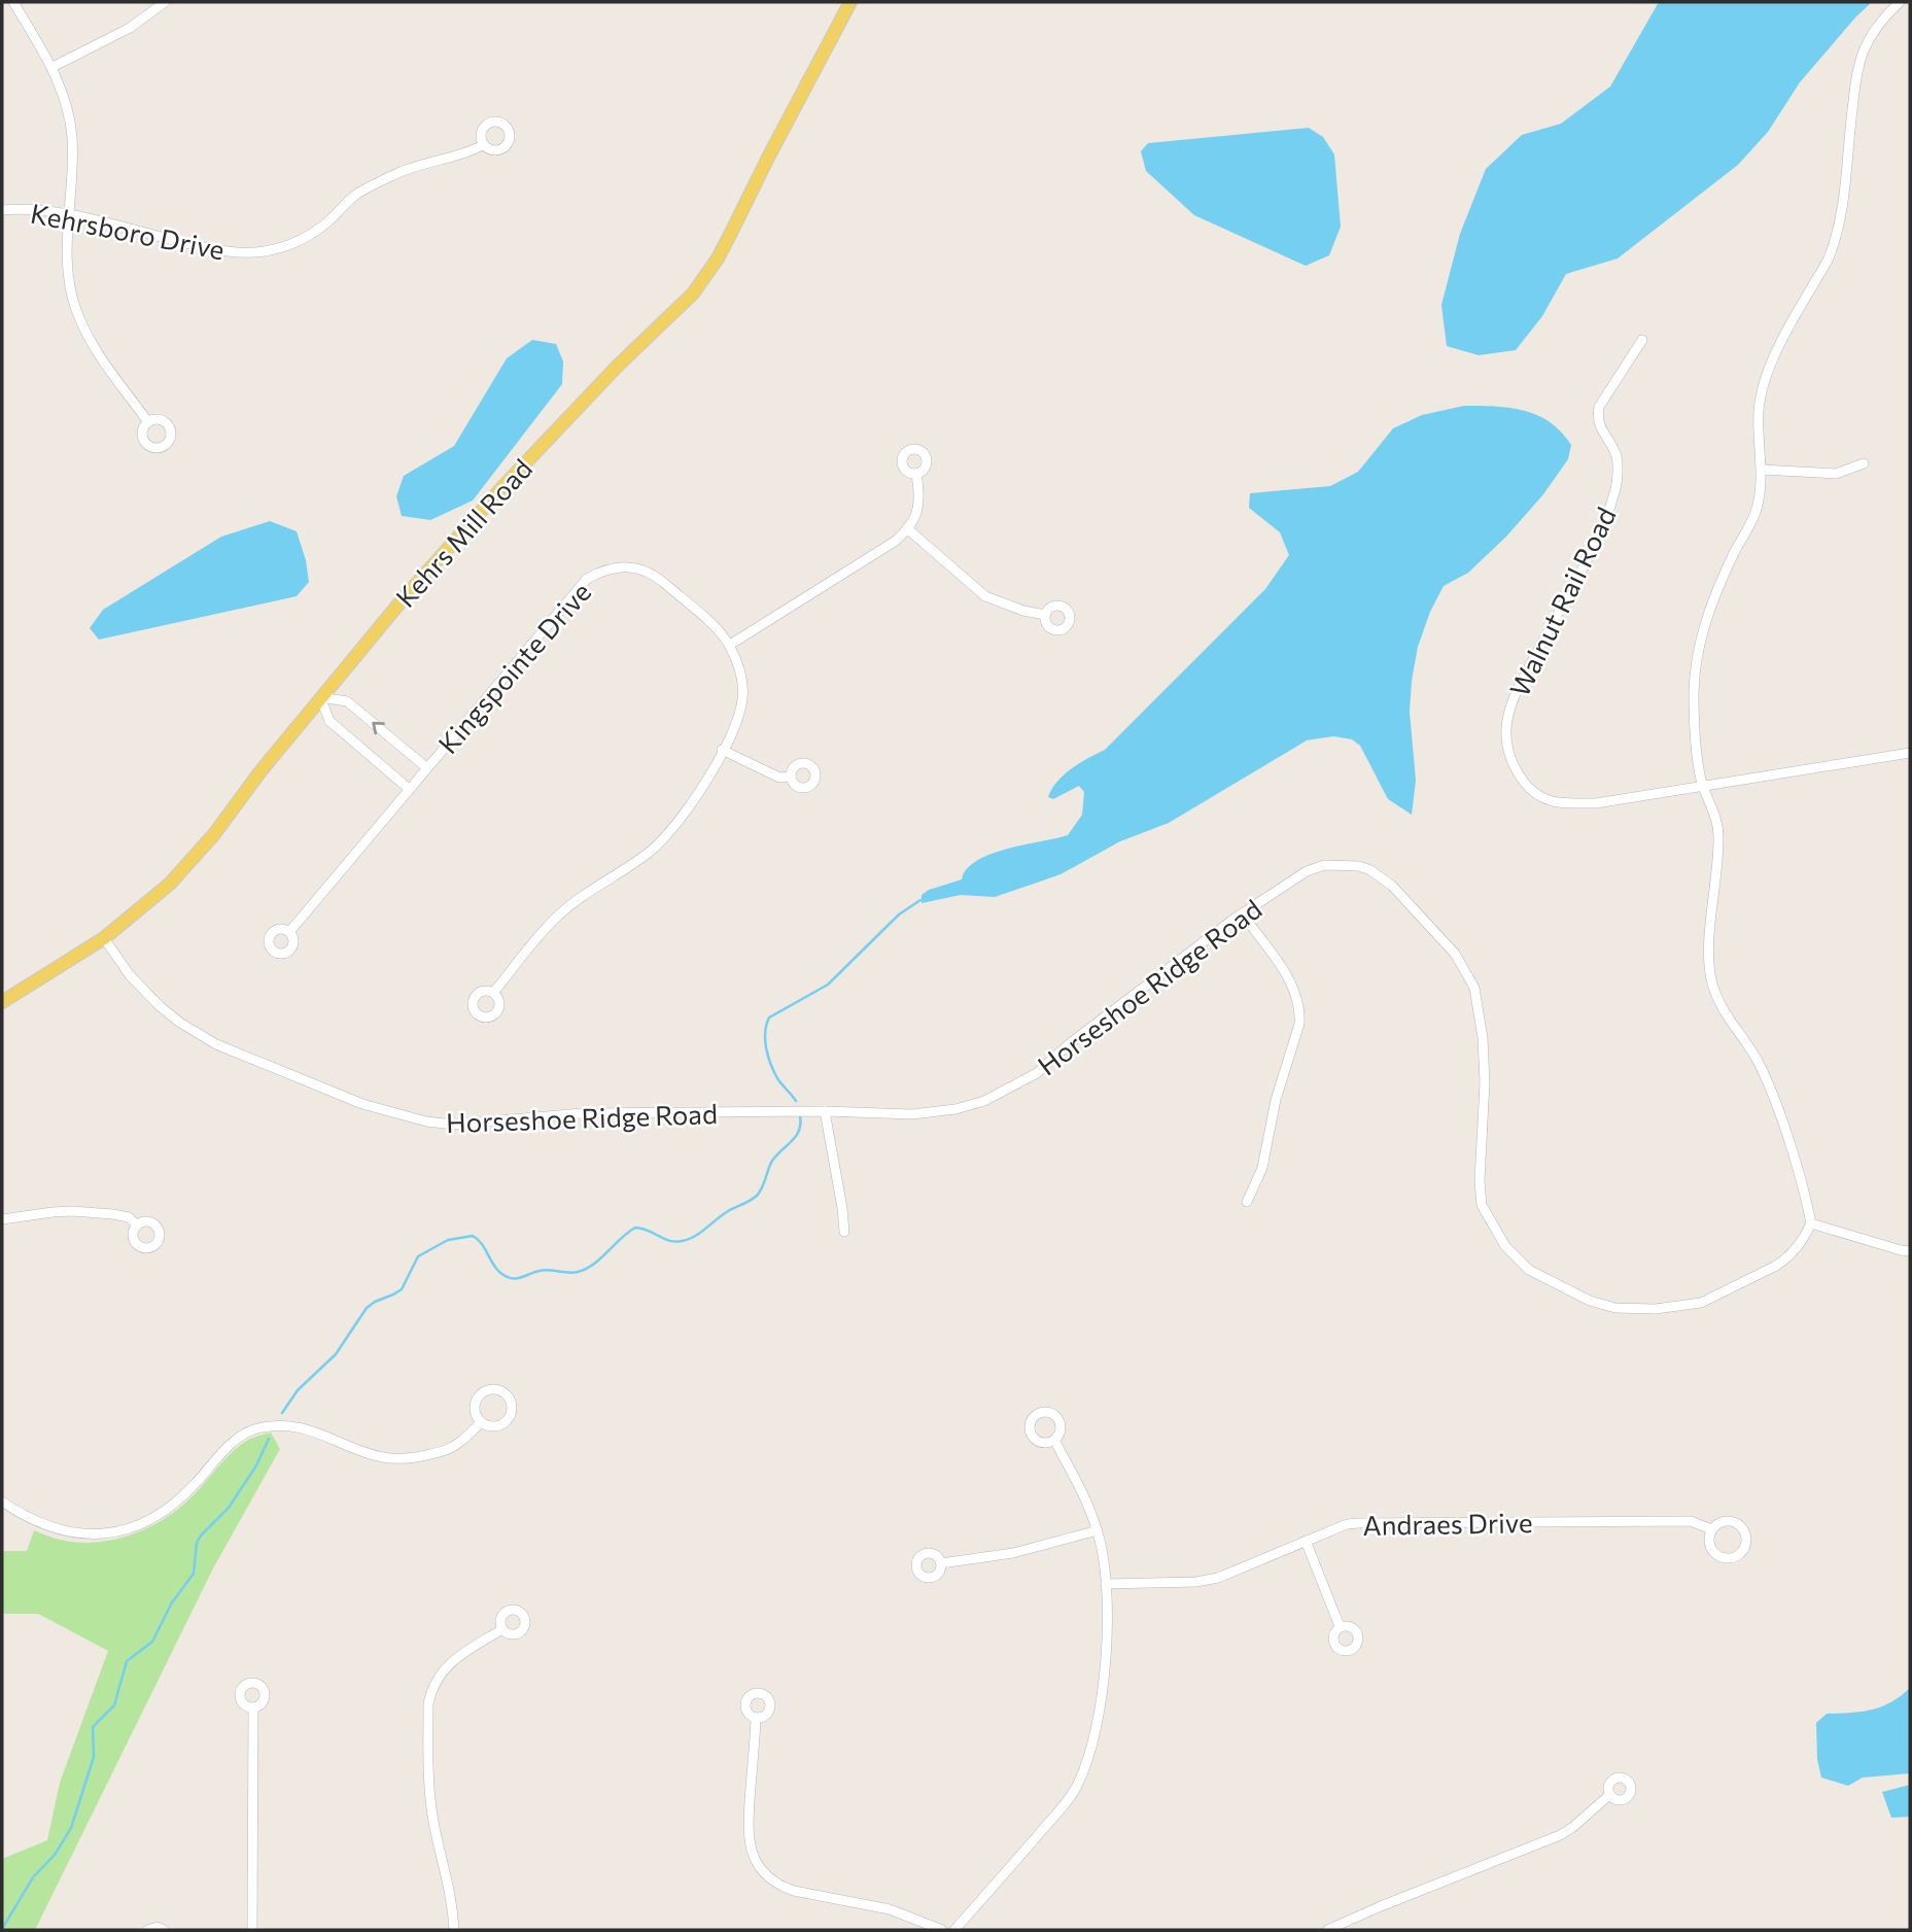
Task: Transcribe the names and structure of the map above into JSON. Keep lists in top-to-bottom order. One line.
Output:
{"streets":{"main road":["Kehrs Mill Road"],"street":["Kehrsboro Drive","Walnut Rail Road","Kingspointe Drive","Horseshoe Ridge Road","Andraes Drive"]},"crossings":[["Kehrs Mill Road","Kingspointe Drive"],["Kehrs Mill Road","Horseshoe Ridge Road"]]}
